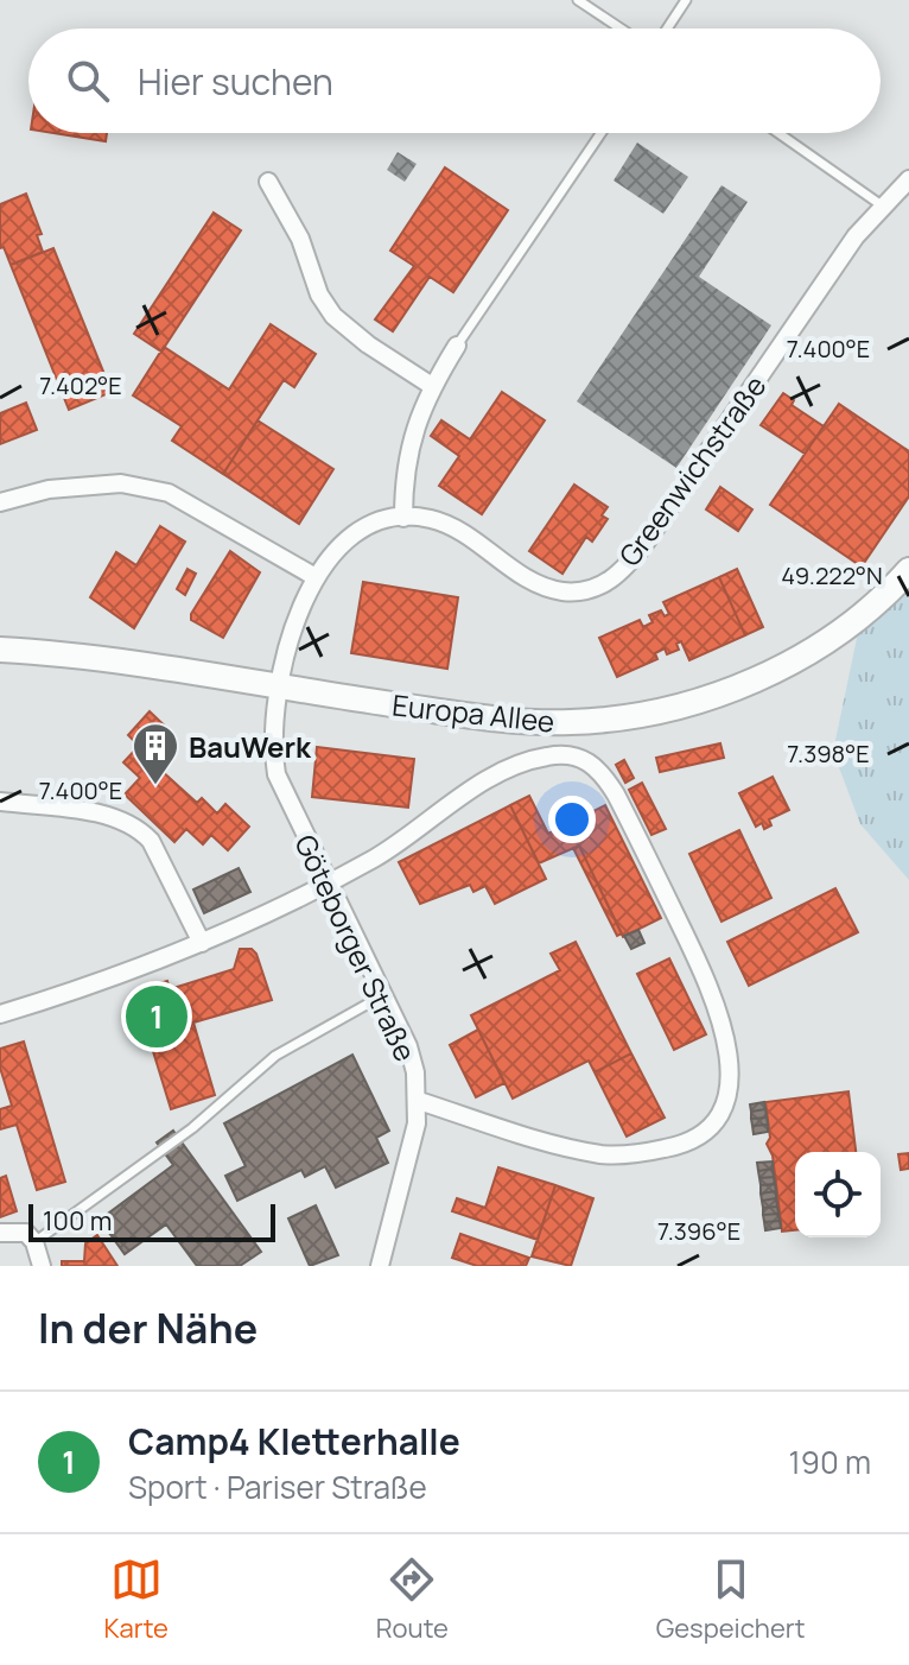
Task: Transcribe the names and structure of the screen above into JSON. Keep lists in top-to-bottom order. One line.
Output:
{"streets":{"main road":["Europa Allee"],"street":["Greenwichstraße","Göteborger Straße"]},"crossings":[["Europa Allee","Göteborger Straße"]],"places":{"building":["BauWerk"]},"scale_bar":"100 m","page":{"search":"Hier suchen","pins":"1","scale":"100 m","heading":"In der Nähe","list":[{"mark":"1","name":"Camp4 Kletterhalle","note":"Sport · Pariser Straße","value":"190 m"}],"nav":["Karte","Route","Gespeichert"]},"coordinates":["7.400°E","7.402°E","49.222°N","7.398°E","7.396°E"]}
